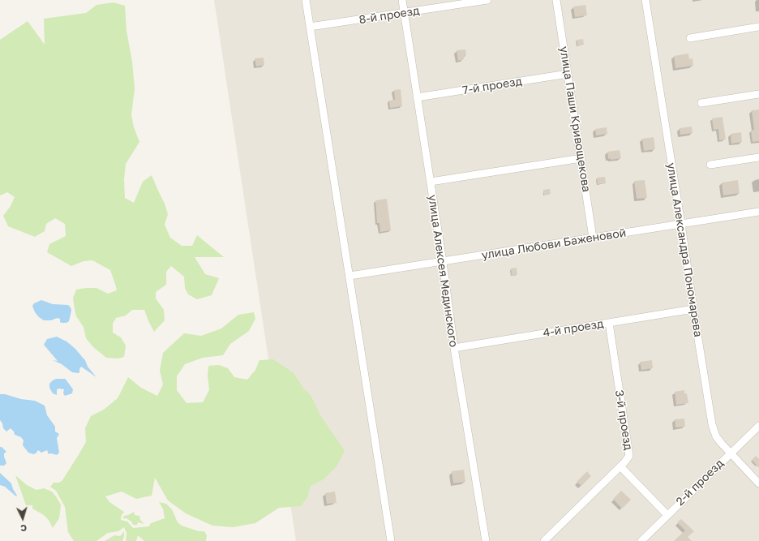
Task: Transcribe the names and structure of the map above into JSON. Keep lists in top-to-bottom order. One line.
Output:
{"streets":{"street":["8-й проезд","7-й проезд","улица Паши Кривощекова","улица Любови Баженовой","улица Александра Пономарева","улица Алексея Мединского","4-й проезд","3-й проезд","2-й проезд"]},"crossings":[["8-й проезд","улица Алексея Мединского"],["7-й проезд","улица Паши Кривощекова"],["7-й проезд","улица Алексея Мединского"],["улица Паши Кривощекова","улица Любови Баженовой"],["улица Любови Баженовой","улица Александра Пономарева"],["улица Любови Баженовой","улица Алексея Мединского"],["улица Александра Пономарева","4-й проезд"],["улица Александра Пономарева","2-й проезд"],["улица Алексея Мединского","4-й проезд"],["4-й проезд","3-й проезд"]],"north":"bottom"}
